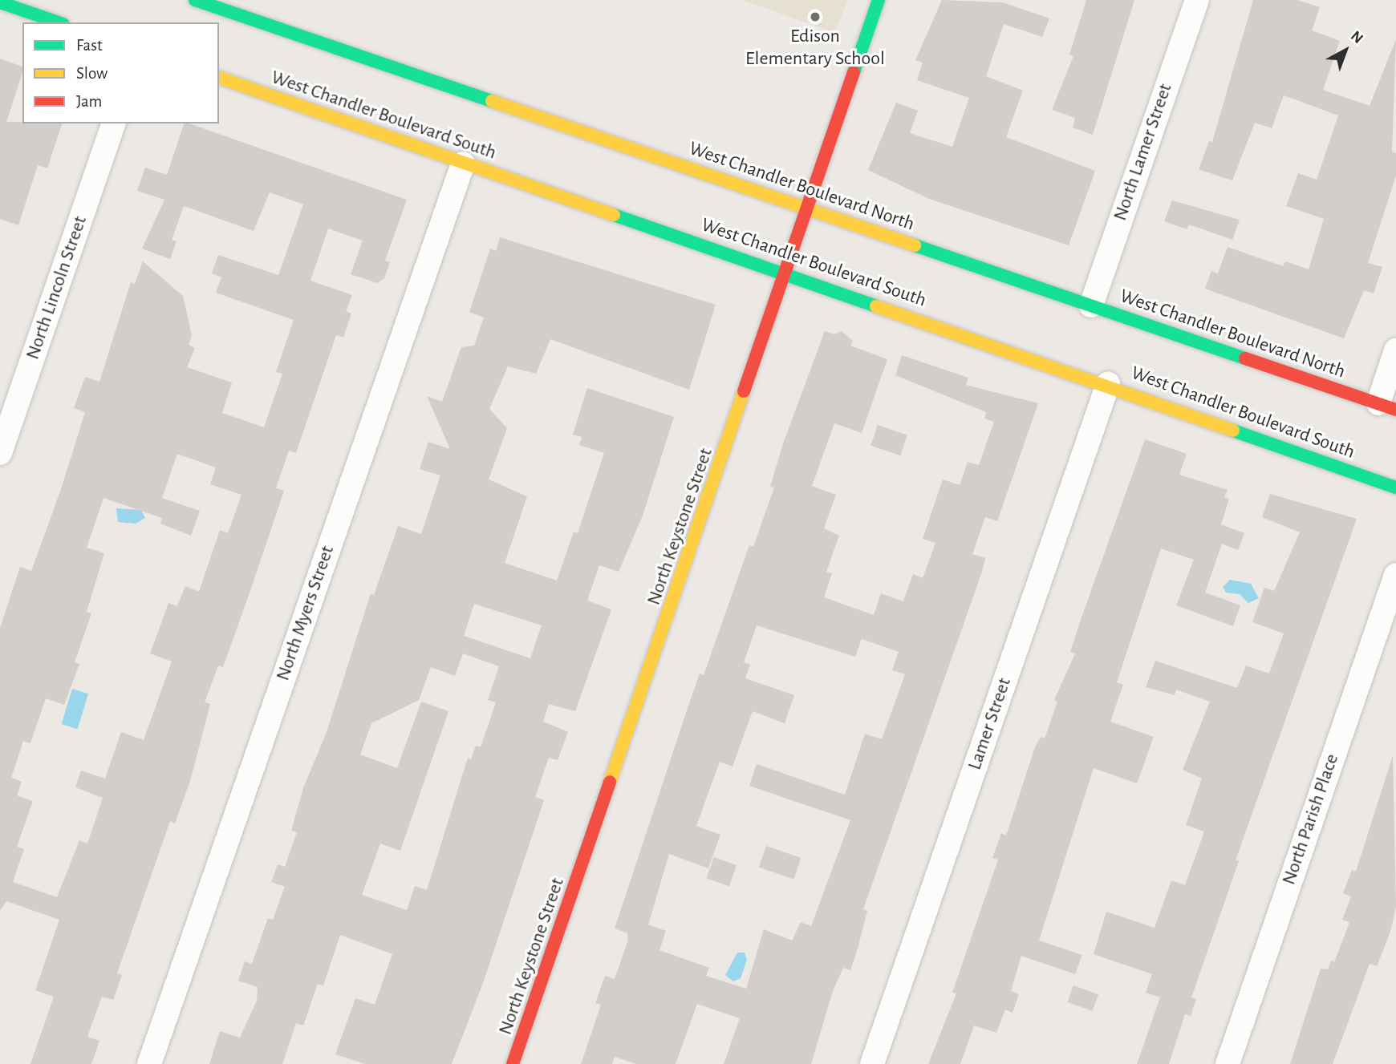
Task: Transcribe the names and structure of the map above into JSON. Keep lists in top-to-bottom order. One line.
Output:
{"streets":{"main road":["West Chandler Boulevard South","West Chandler Boulevard North","North Keystone Street"],"street":["North Lamer Street","North Lincoln Street","North Myers Street","Lamer Street","North Parish Place"]},"crossings":[["West Chandler Boulevard South","North Keystone Street"],["West Chandler Boulevard South","North Myers Street"],["West Chandler Boulevard South","Lamer Street"],["North Lamer Street","West Chandler Boulevard North"],["West Chandler Boulevard North","North Keystone Street"]],"places":["Edison Elementary School"],"legend":["Fast","Slow","Jam"],"north":"top right"}
